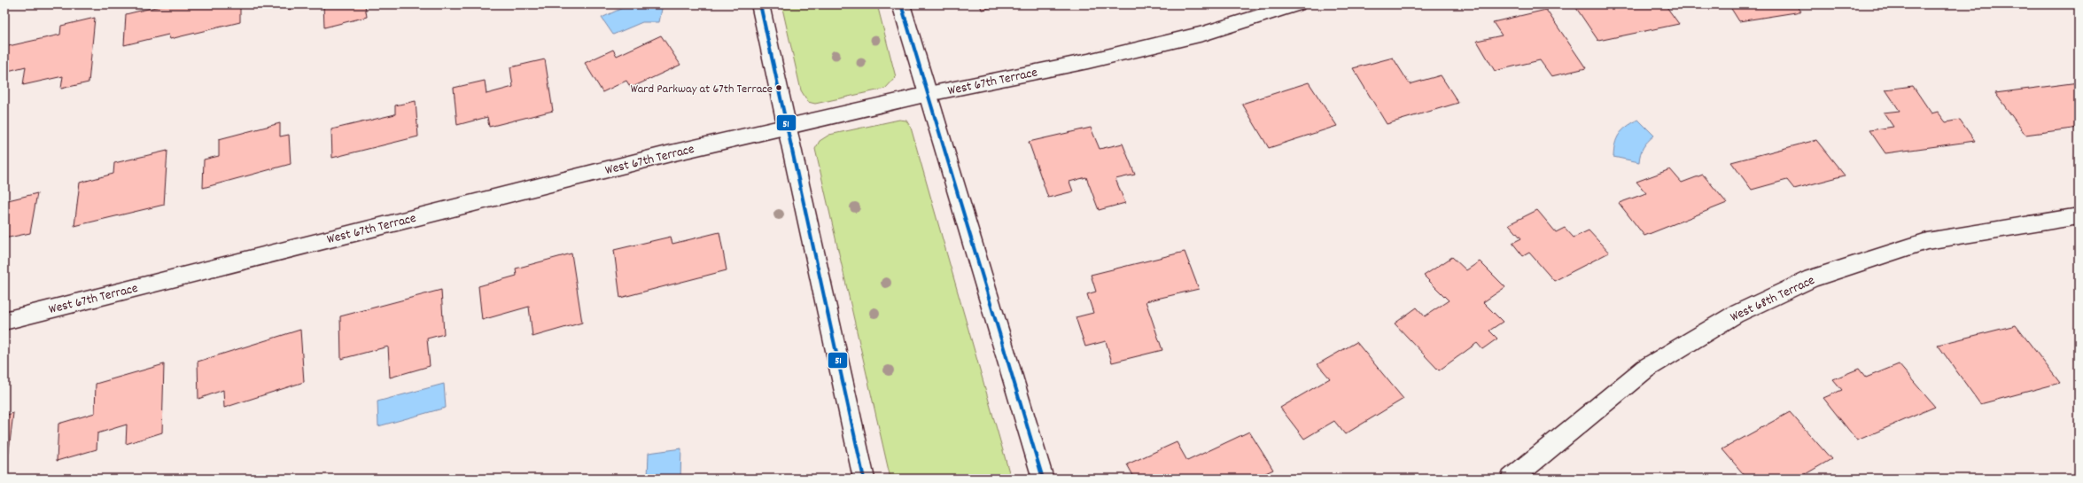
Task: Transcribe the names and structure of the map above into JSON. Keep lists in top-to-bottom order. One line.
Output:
{"streets":{"street":["West 67th Terrace","West 68th Terrace"]},"places":["Ward Parkway at 67th Terrace"],"lines":["transit line 51"]}
